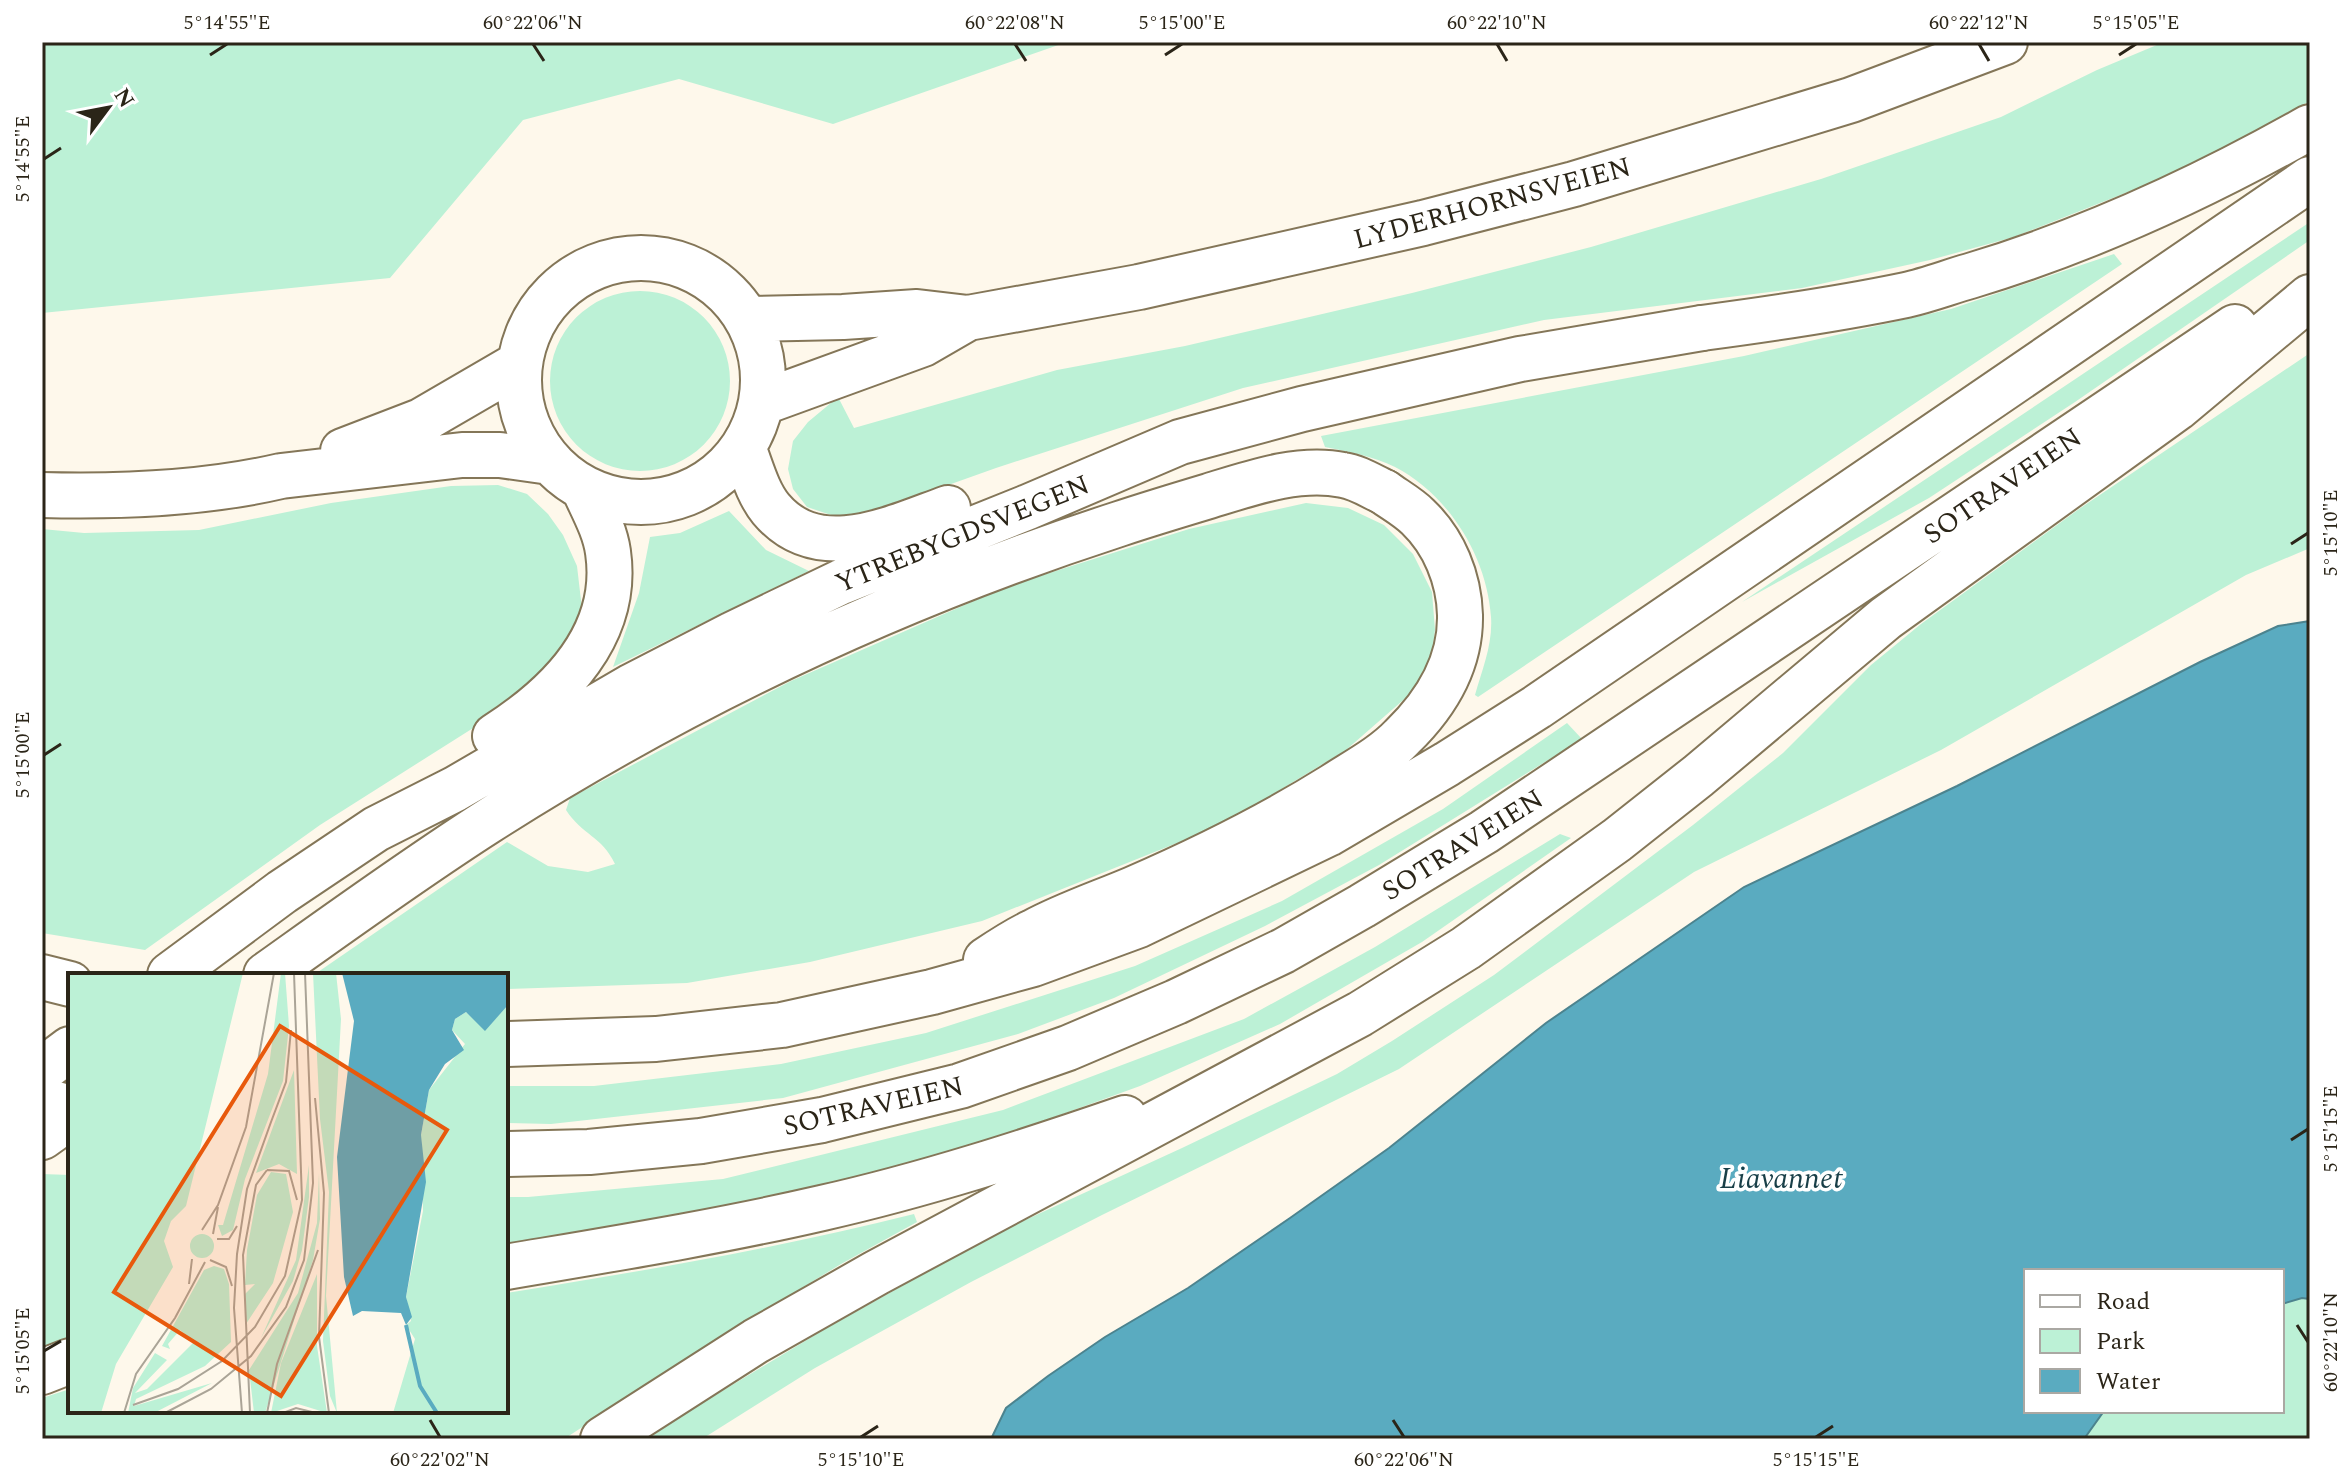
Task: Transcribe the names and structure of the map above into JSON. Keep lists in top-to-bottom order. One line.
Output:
{"streets":{"main road":["LYDERHORNSVEIEN","SOTRAVEIEN","YTREBYGDSVEGEN"]},"water":["Liavannet"],"legend":["Road","Park","Water"],"north":"top right","coordinates":["5°14'55\"E","60°22'06\"N","60°22'08\"N","5°15'00\"E","60°22'10\"N","60°22'12\"N","5°15'05\"E","5°15'10\"E","5°15'15\"E","60°22'02\"N"]}
